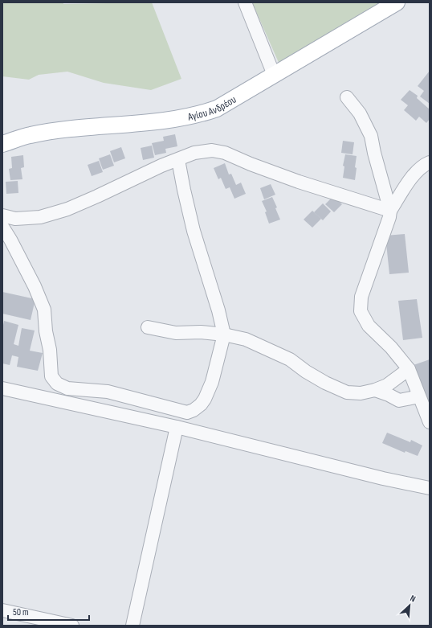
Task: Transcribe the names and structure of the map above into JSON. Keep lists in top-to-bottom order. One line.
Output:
{"streets":{"main road":["Αγίου Ανδρέου"]},"scale_bar":"50 m","north":"top right"}
